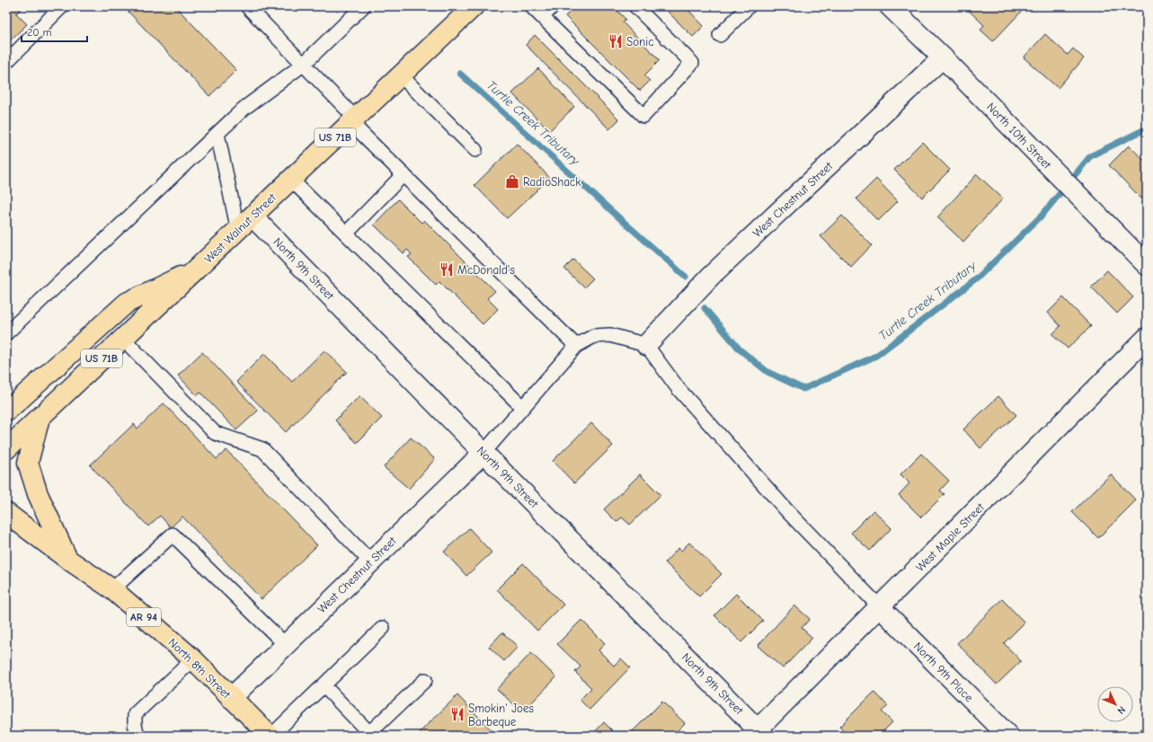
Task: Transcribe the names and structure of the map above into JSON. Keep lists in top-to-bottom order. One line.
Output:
{"streets":{"main road":["US 71B","West Walnut Street","AR 94","North 8th Street"],"street":["North 10th Street","West Chestnut Street","North 9th Street","West Maple Street","North 9th Place"]},"crossings":[["North 10th Street","West Chestnut Street"],["US 71B","West Walnut Street"],["West Chestnut Street","North 9th Street"],["West Chestnut Street","North 8th Street"],["West Walnut Street","North 9th Street"],["West Walnut Street","AR 94"],["North 9th Street","West Maple Street"],["West Maple Street","North 9th Place"],["AR 94","North 8th Street"]],"water":["Turtle Creek Tributary"],"places":{"restaurant":["Sonic","McDonald's","Smokin' Joes Barbeque"],"shop":["RadioShack"]},"scale_bar":"20 m","north":"bottom right"}
